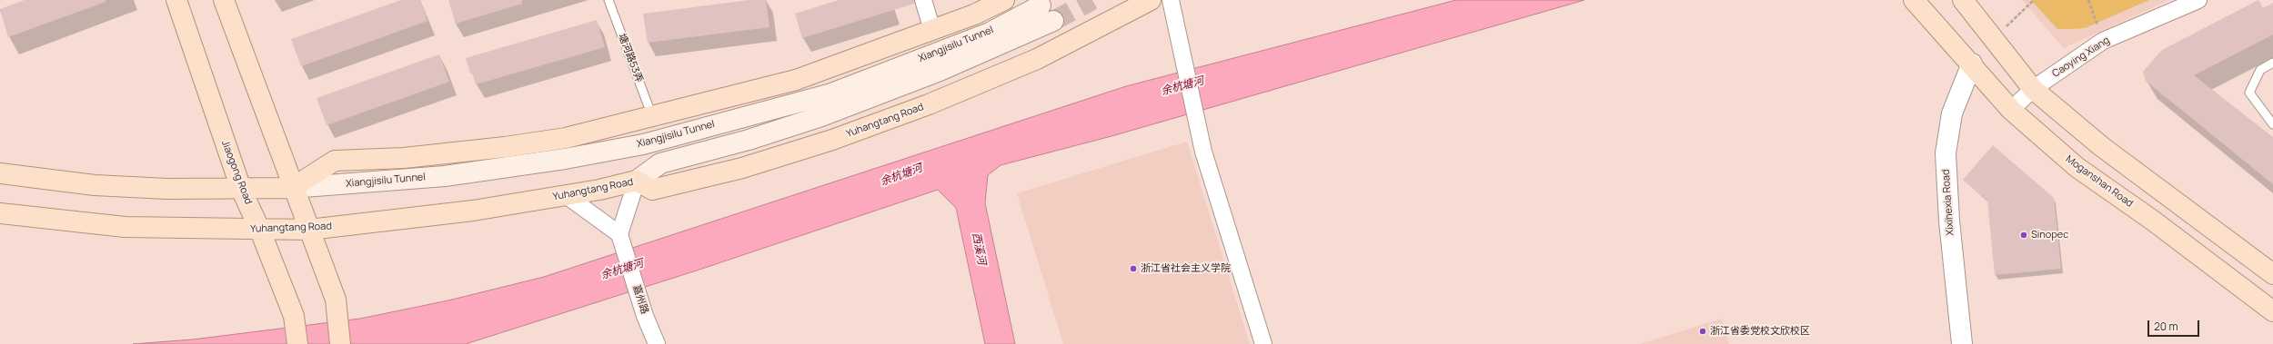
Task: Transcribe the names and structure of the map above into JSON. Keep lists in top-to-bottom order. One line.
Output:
{"streets":{"main road":["Xiangjisilu Tunnel","Yuhangtang Road","Jiaogong Road","Moganshan Road"],"street":["Caoying Xiang","Xixihexia Road","嘉州路"],"lane":["塘河路53弄"]},"crossings":[["Xiangjisilu Tunnel","Yuhangtang Road"],["Caoying Xiang","Moganshan Road"],["Yuhangtang Road","Jiaogong Road"],["Moganshan Road","Xixihexia Road"]],"water":["余杭塘河","西溪河"],"places":["Sinopec","浙江省社会主义学院","浙江省委党校文欣校区"],"scale_bar":"20 m"}
